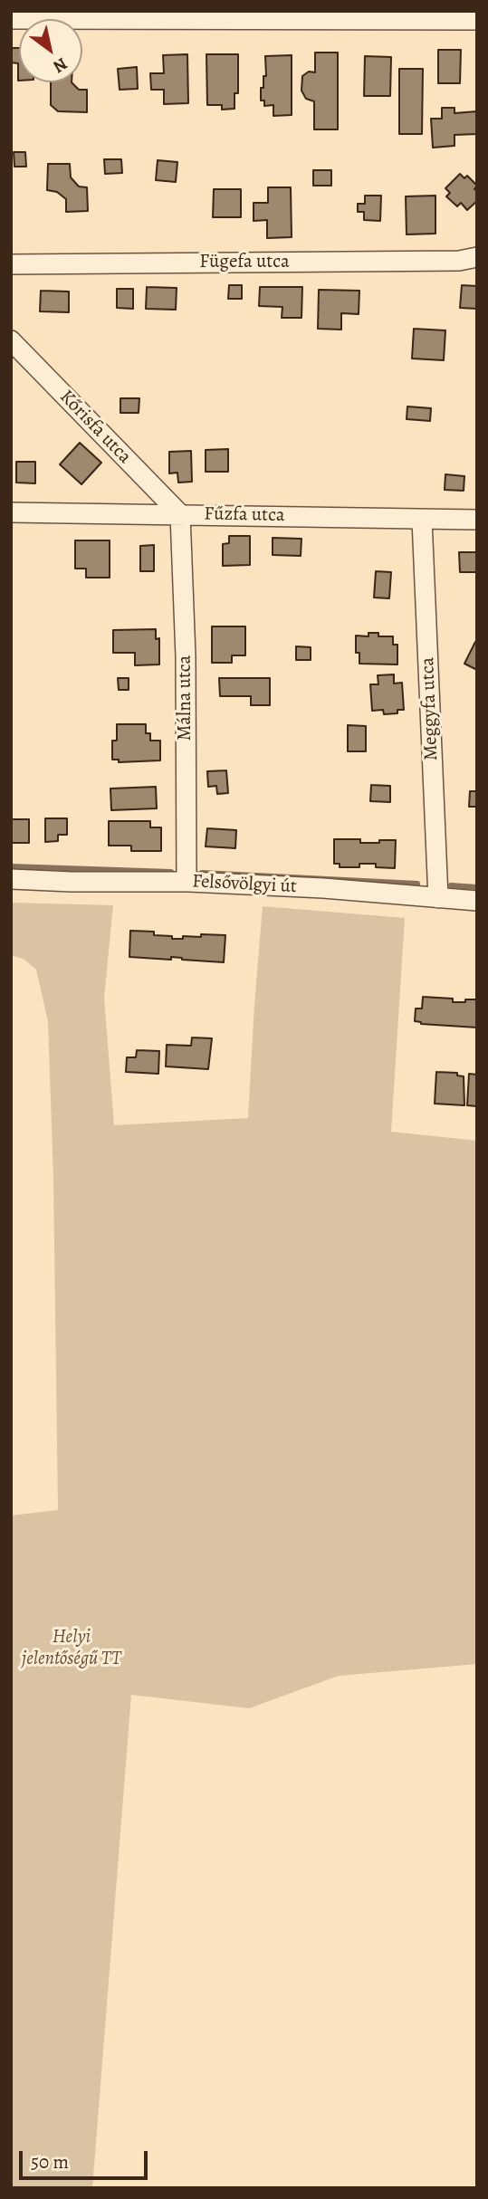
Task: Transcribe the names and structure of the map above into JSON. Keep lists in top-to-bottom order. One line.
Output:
{"streets":{"street":["Fügefa utca","Kőrisfa utca","Fűzfa utca","Málna utca","Meggyfa utca","Felsővölgyi út"]},"crossings":[["Kőrisfa utca","Fűzfa utca"],["Kőrisfa utca","Málna utca"],["Fűzfa utca","Málna utca"],["Fűzfa utca","Meggyfa utca"],["Málna utca","Felsővölgyi út"],["Meggyfa utca","Felsővölgyi út"]],"parks":["Helyi jelentőségű TT"],"scale_bar":"50 m","north":"bottom right"}
